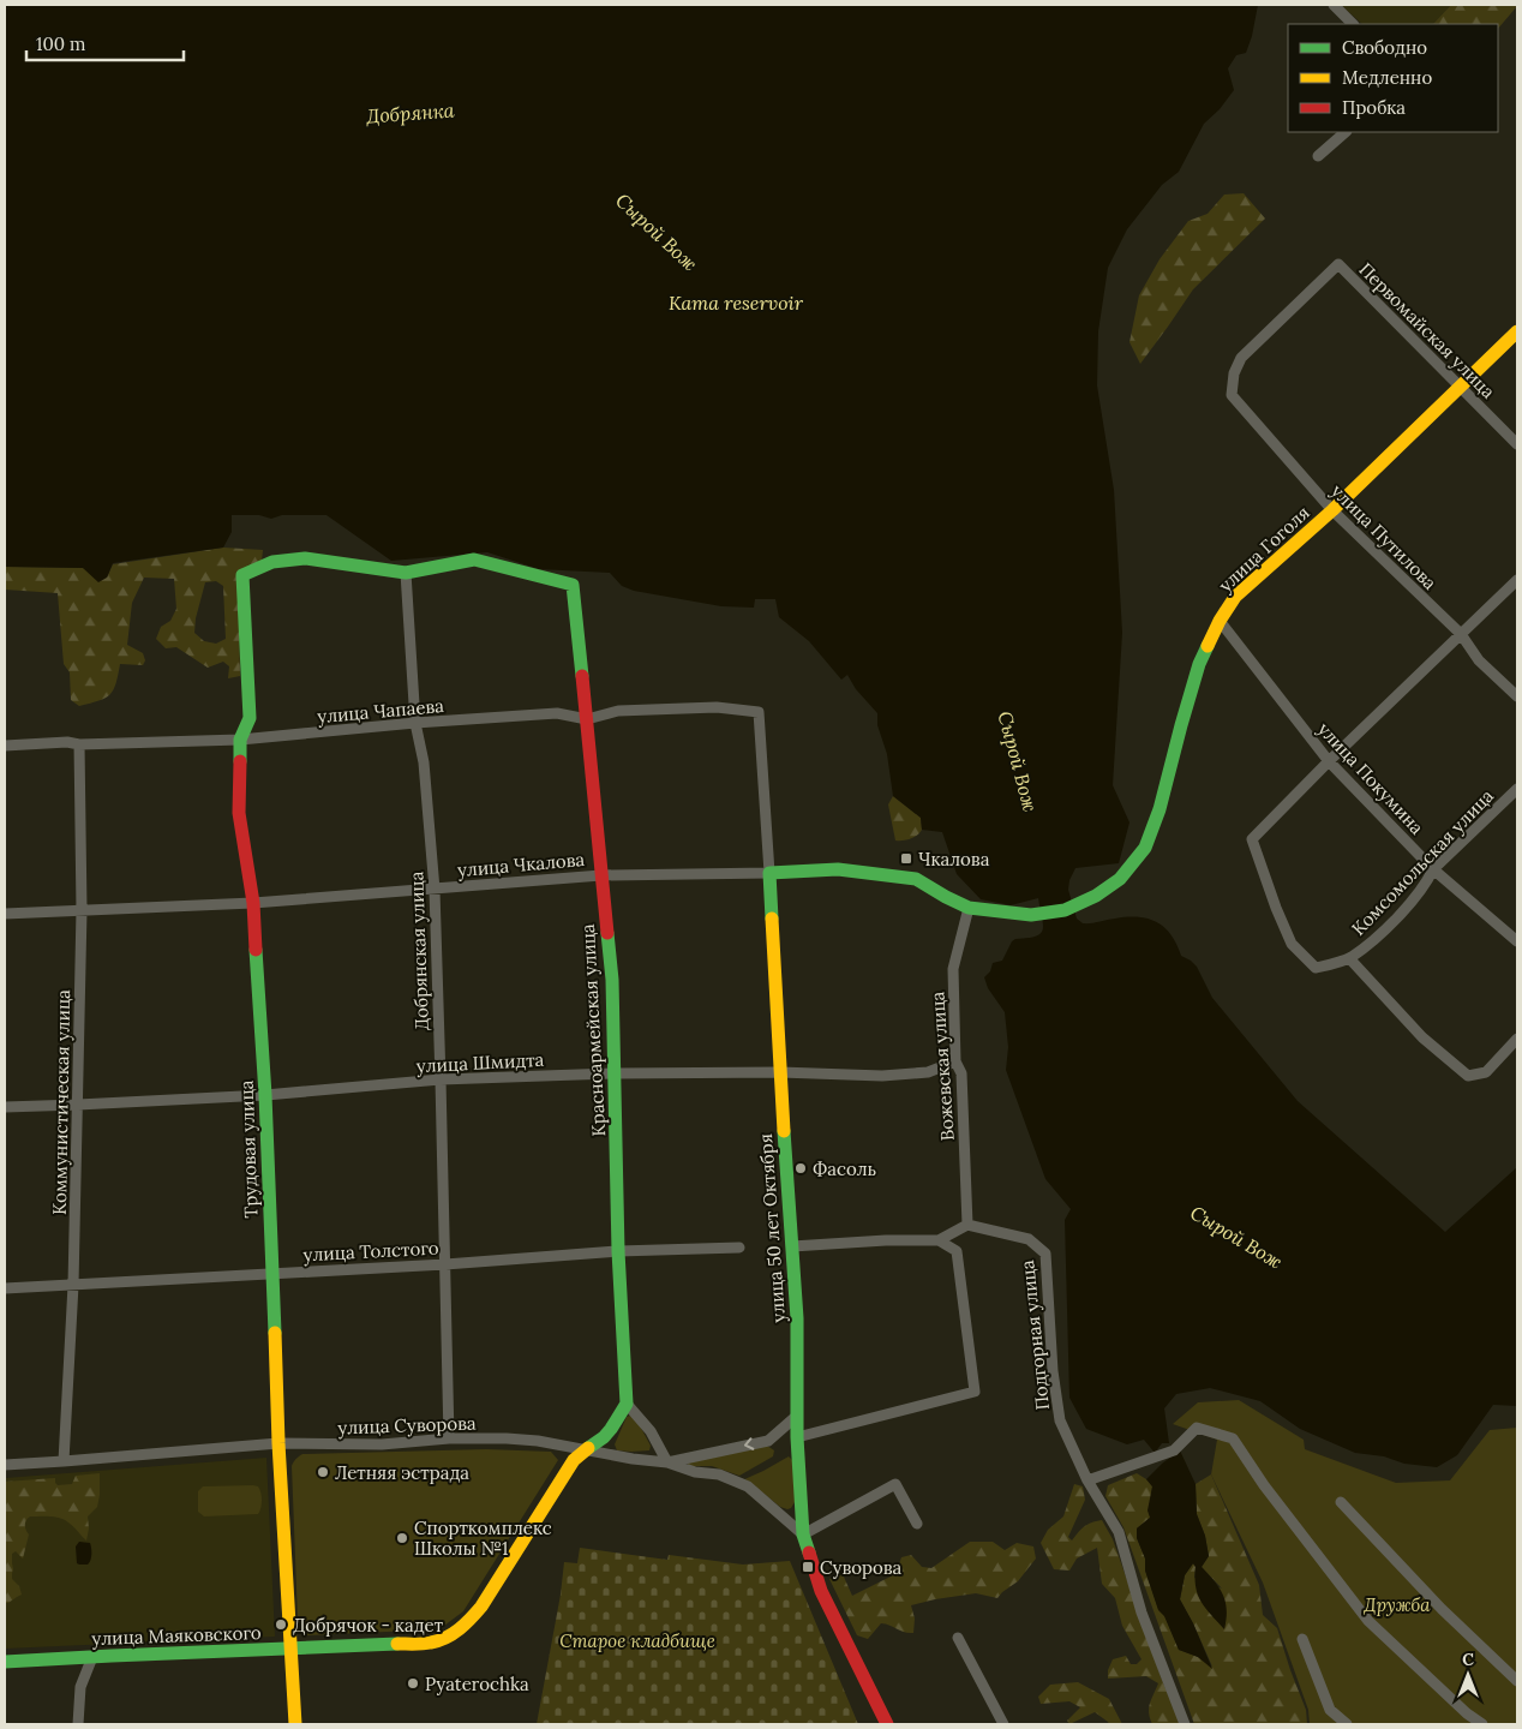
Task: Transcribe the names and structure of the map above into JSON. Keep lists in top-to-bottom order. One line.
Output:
{"streets":{"street":["Первомайская улица","улица Путилова","улица Гоголя","улица Чапаева","улица Покумина","Комсомольская улица","улица Чкалова","Добрянская улица","Красноармейская улица","улица Шмидта","Вожевская улица","Коммунистическая улица","Трудовая улица","улица 50 лет Октября","улица Толстого","Подгорная улица","улица Суворова","улица Маяковского"]},"crossings":[["Первомайская улица","улица Путилова"],["Первомайская улица","улица Гоголя"],["улица Путилова","улица Гоголя"],["улица Гоголя","улица Покумина"],["улица Гоголя","улица Чкалова"],["улица Чапаева","Добрянская улица"],["улица Чапаева","Красноармейская улица"],["улица Чапаева","Коммунистическая улица"],["улица Чапаева","Трудовая улица"],["улица Чапаева","улица 50 лет Октября"],["улица Покумина","Комсомольская улица"],["улица Чкалова","Добрянская улица"],["улица Чкалова","Красноармейская улица"],["улица Чкалова","Вожевская улица"],["улица Чкалова","Коммунистическая улица"],["улица Чкалова","Трудовая улица"],["улица Чкалова","улица 50 лет Октября"],["Добрянская улица","Красноармейская улица"],["Добрянская улица","улица Шмидта"],["Добрянская улица","Трудовая улица"],["Добрянская улица","улица Толстого"],["Добрянская улица","улица Суворова"],["Красноармейская улица","улица Шмидта"],["Красноармейская улица","Трудовая улица"],["Красноармейская улица","улица Толстого"],["Красноармейская улица","улица Маяковского"],["улица Шмидта","Вожевская улица"],["улица Шмидта","Коммунистическая улица"],["улица Шмидта","Трудовая улица"],["улица Шмидта","улица 50 лет Октября"],["Вожевская улица","Подгорная улица"],["Коммунистическая улица","улица Толстого"],["Коммунистическая улица","улица Суворова"],["Трудовая улица","улица Толстого"],["Трудовая улица","улица Суворова"],["Трудовая улица","улица Маяковского"],["улица 50 лет Октября","улица Суворова"],["улица Суворова","улица Маяковского"]],"water":["Добрянка","Сырой Вож","Kama reservoir"],"parks":["Дружба","Старое кладбище"],"places":{"transit":["Чкалова","Суворова"],"other":["Фасоль","Летняя эстрада","Спорткомплекс Школы №1","Добрячок - кадет","Pyaterochka"]},"legend":["Свободно","Медленно","Пробка"],"scale_bar":"100 m","north":"top"}
